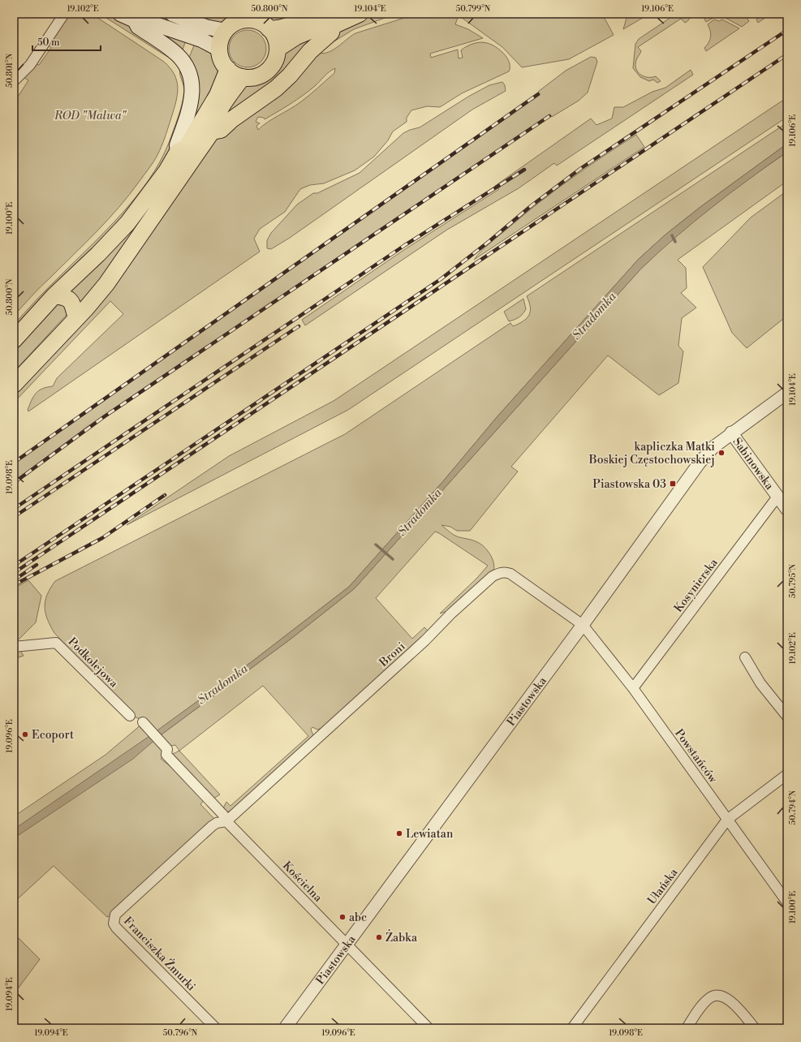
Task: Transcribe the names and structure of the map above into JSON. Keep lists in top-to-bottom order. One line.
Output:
{"streets":{"street":["Sabinowska","Kosynierska","Broni","Podkolejowa","Piastowska","Powstańców","Kościelna","Ułańska","Franciszka Żmurki"]},"crossings":[["Sabinowska","Kosynierska"],["Sabinowska","Piastowska"],["Kosynierska","Powstańców"],["Broni","Piastowska"],["Broni","Powstańców"],["Broni","Kościelna"],["Broni","Franciszka Żmurki"],["Piastowska","Powstańców"],["Piastowska","Kościelna"],["Powstańców","Ułańska"],["Kościelna","Franciszka Żmurki"]],"water":["Stradomka"],"parks":["ROD \"Malwa\""],"places":{"other":["kapliczka Matki Boskiej Częstochowskiej","Ecoport","Lewiatan","abc","Żabka"],"transit":["Piastowska 03"]},"scale_bar":"50 m","coordinates":["19.102°E","50.800°N","19.104°E","50.799°N","19.106°E","50.801°N","19.100°E","19.098°E","50.795°N","19.096°E","50.794°N","19.094°E","50.796°N"]}
